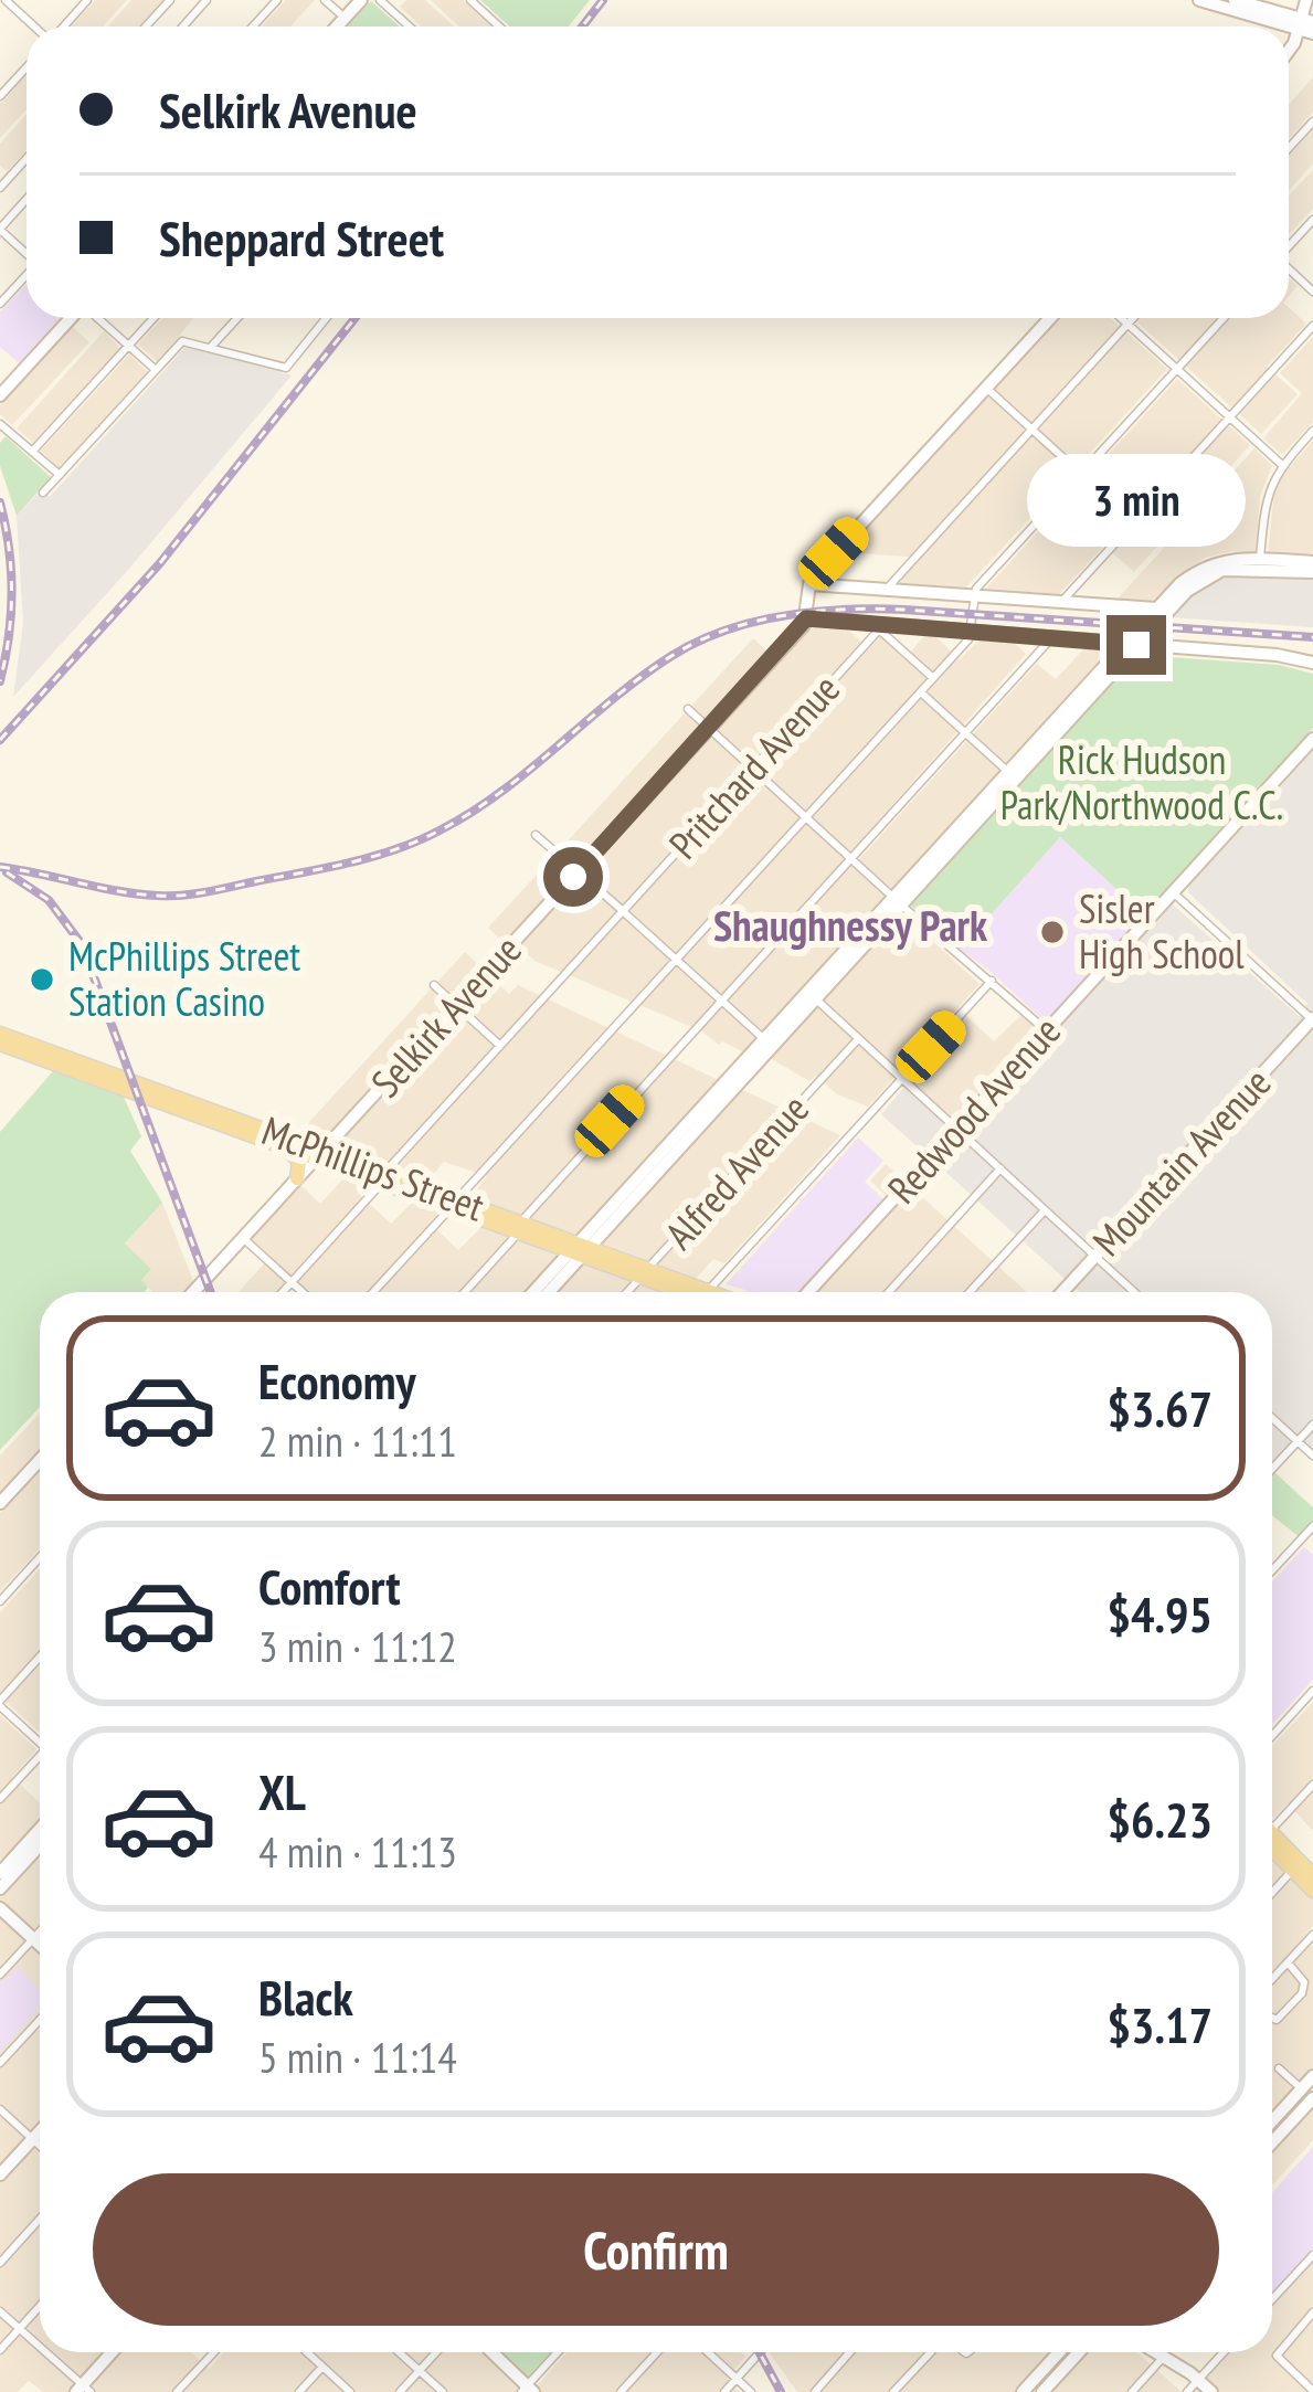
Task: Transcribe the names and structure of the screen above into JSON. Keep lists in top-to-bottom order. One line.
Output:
{"streets":{"main road":["McPhillips Street"],"street":["Pritchard Avenue","Selkirk Avenue","Redwood Avenue","Mountain Avenue","Alfred Avenue"]},"crossings":[["Pritchard Avenue","McPhillips Street"],["Selkirk Avenue","McPhillips Street"],["McPhillips Street","Alfred Avenue"]],"districts":["Shaughnessy Park"],"parks":["Rick Hudson Park/Northwood C.C."],"places":["Sisler High School","McPhillips Street Station Casino"],"page":{"banner":["Selkirk Avenue","Sheppard Street"],"bubble":"3 min","list":[{"name":"Economy","note":"2 min · 11:11","value":"$3.67"},{"name":"Comfort","note":"3 min · 11:12","value":"$4.95"},{"name":"XL","note":"4 min · 11:13","value":"$6.23"},{"name":"Black","note":"5 min · 11:14","value":"$3.17"}],"buttons":"Confirm"}}
